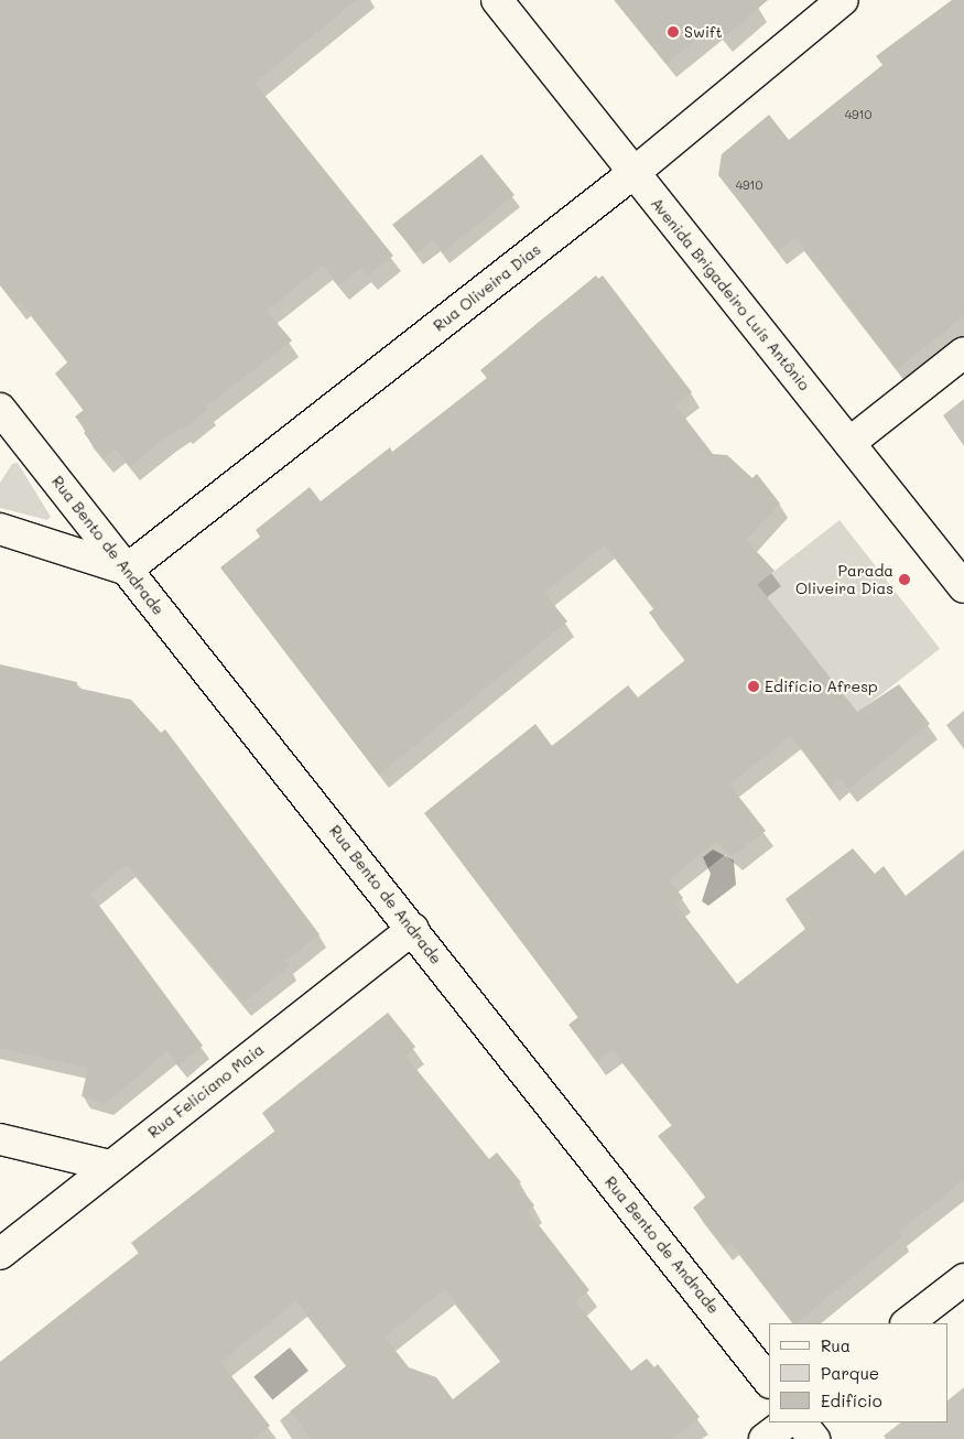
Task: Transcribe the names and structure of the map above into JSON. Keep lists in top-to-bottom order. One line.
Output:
{"streets":{"street":["Rua Oliveira Dias","Avenida Brigadeiro Luís Antônio","Rua Bento de Andrade","Rua Feliciano Maia"]},"crossings":[["Rua Oliveira Dias","Avenida Brigadeiro Luís Antônio"],["Rua Oliveira Dias","Rua Bento de Andrade"],["Rua Bento de Andrade","Rua Feliciano Maia"]],"places":["Swift","Parada Oliveira Dias","Edifício Afresp"],"house_numbers":["4910","4910"],"legend":["Rua","Parque","Edifício"]}
